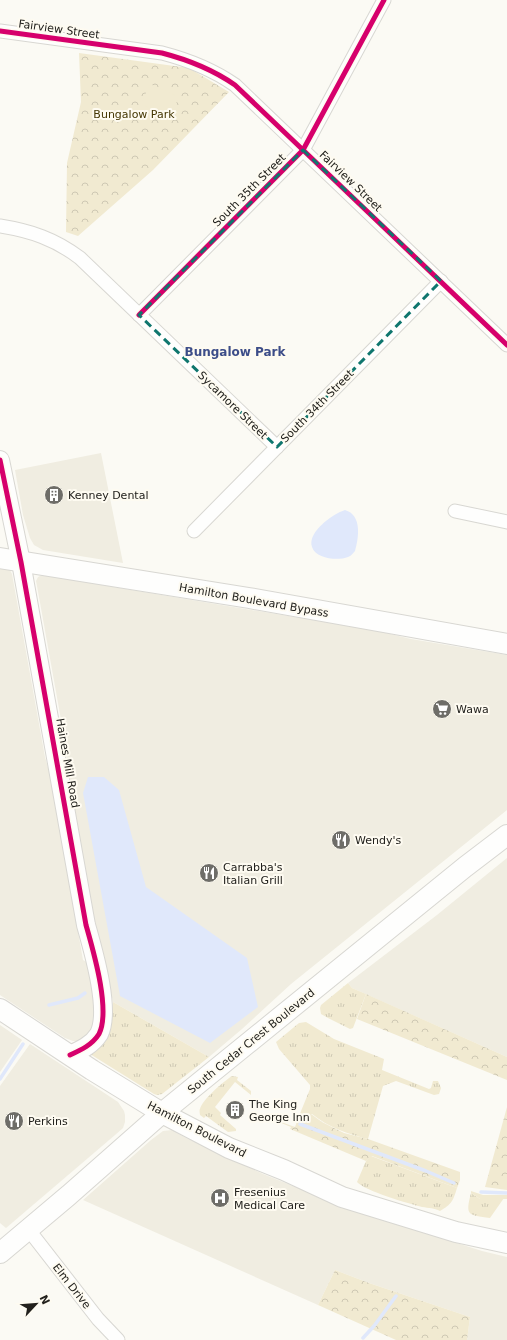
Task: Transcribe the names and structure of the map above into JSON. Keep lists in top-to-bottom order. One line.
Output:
{"streets":{"main road":["Hamilton Boulevard Bypass","South Cedar Crest Boulevard","Hamilton Boulevard"],"street":["Fairview Street","South 35th Street","Sycamore Street","South 34th Street","Haines Mill Road","Elm Drive"]},"crossings":[["Fairview Street","South 35th Street"],["Fairview Street","South 34th Street"],["South 35th Street","Sycamore Street"],["Sycamore Street","South 34th Street"],["Hamilton Boulevard Bypass","Haines Mill Road"],["Haines Mill Road","Hamilton Boulevard"],["South Cedar Crest Boulevard","Hamilton Boulevard"],["South Cedar Crest Boulevard","Elm Drive"]],"districts":["Bungalow Park"],"parks":["Bungalow Park"],"places":{"building":["Kenney Dental","The King George Inn"],"supermarket":["Wawa"],"restaurant":["Wendy's","Carrabba's Italian Grill","Perkins"],"hospital":["Fresenius Medical Care"]},"north":"top right"}
